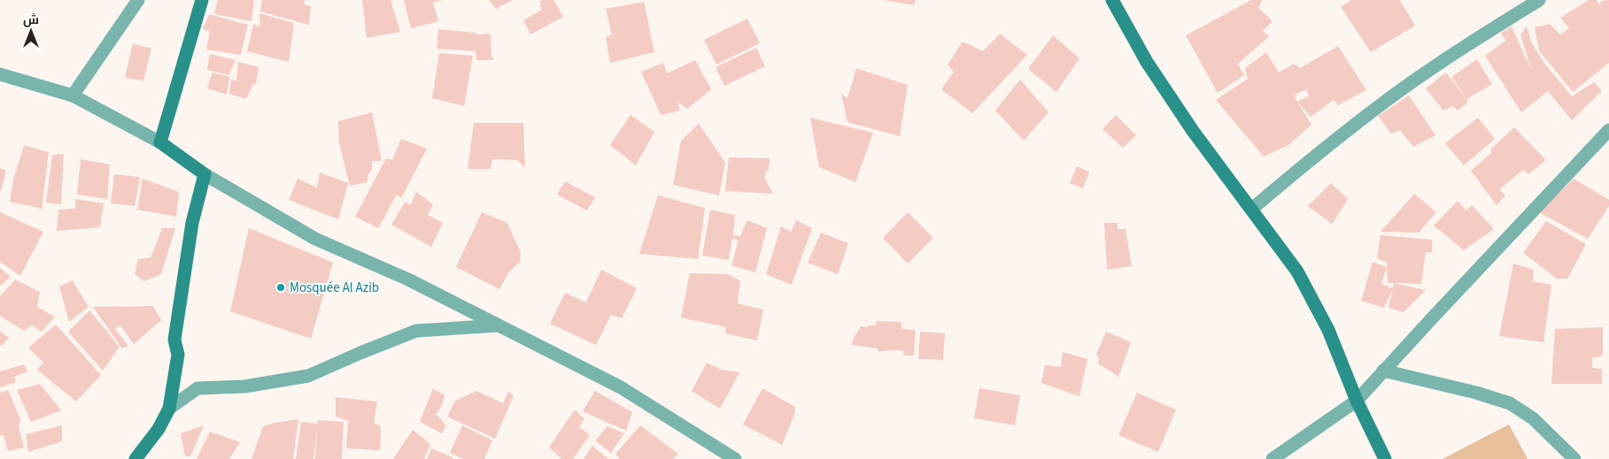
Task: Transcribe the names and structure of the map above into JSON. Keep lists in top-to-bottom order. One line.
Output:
{"places":["Mosquée Al Azib"],"north":"top"}
